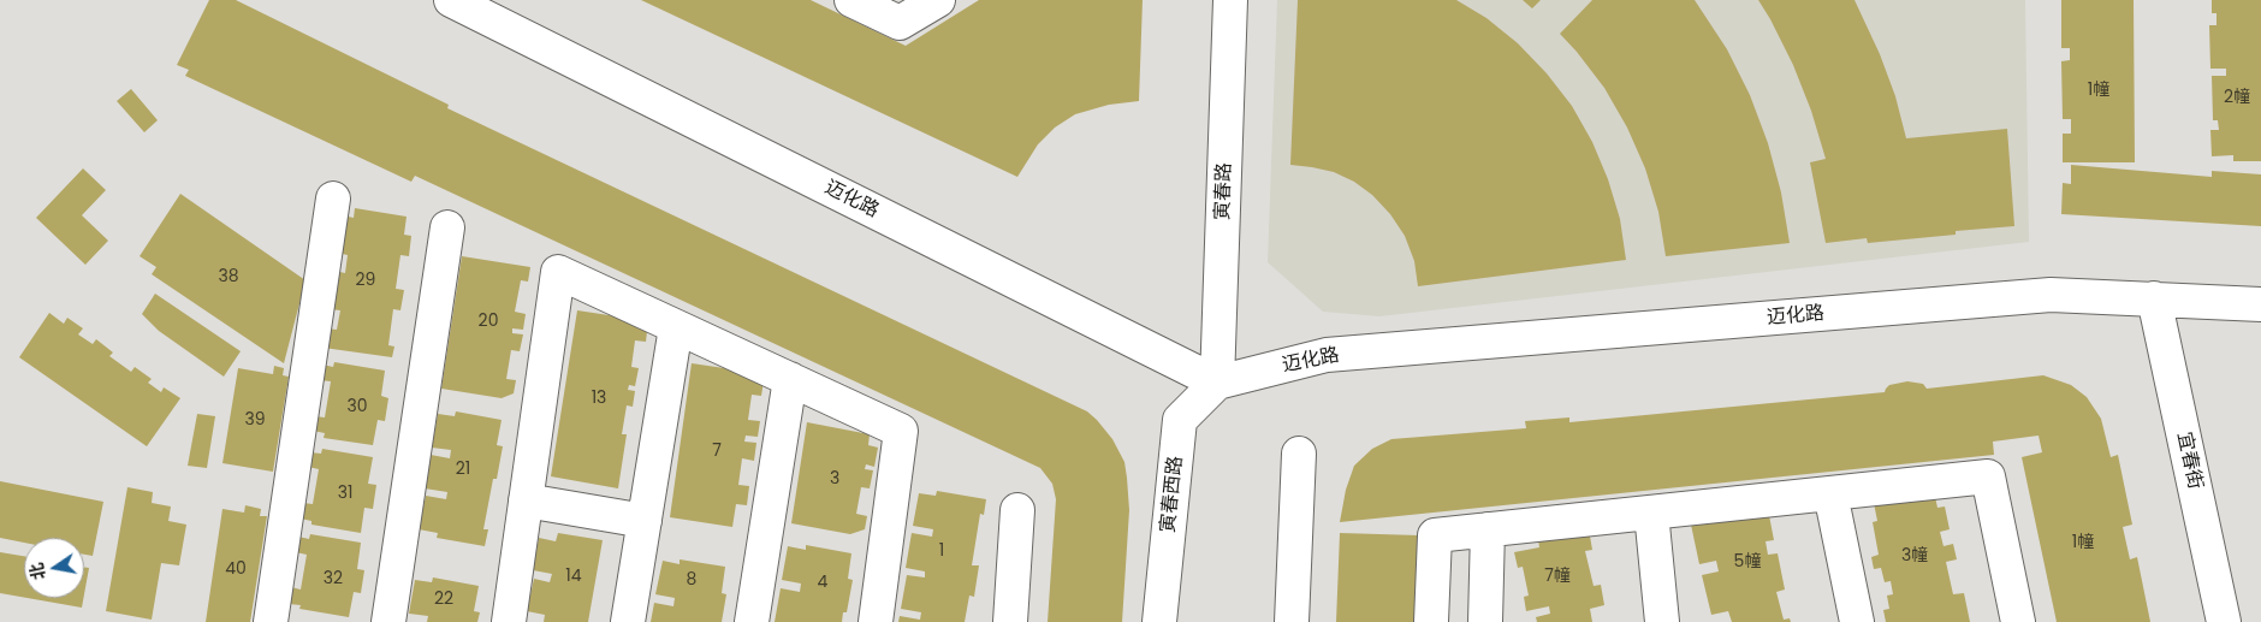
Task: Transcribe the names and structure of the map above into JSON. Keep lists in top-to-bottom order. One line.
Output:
{"streets":{"street":["寅春路","迈化路","宜春街","寅春西路"]},"crossings":[["寅春路","迈化路"],["寅春路","寅春西路"],["迈化路","宜春街"],["迈化路","寅春西路"]],"house_numbers":["1幢","2幢","38","29","20","13","30","39","7","21","3","31","1幢","1","3幢","5幢","40","14","7幢","32","8","4","22"],"north":"left"}
